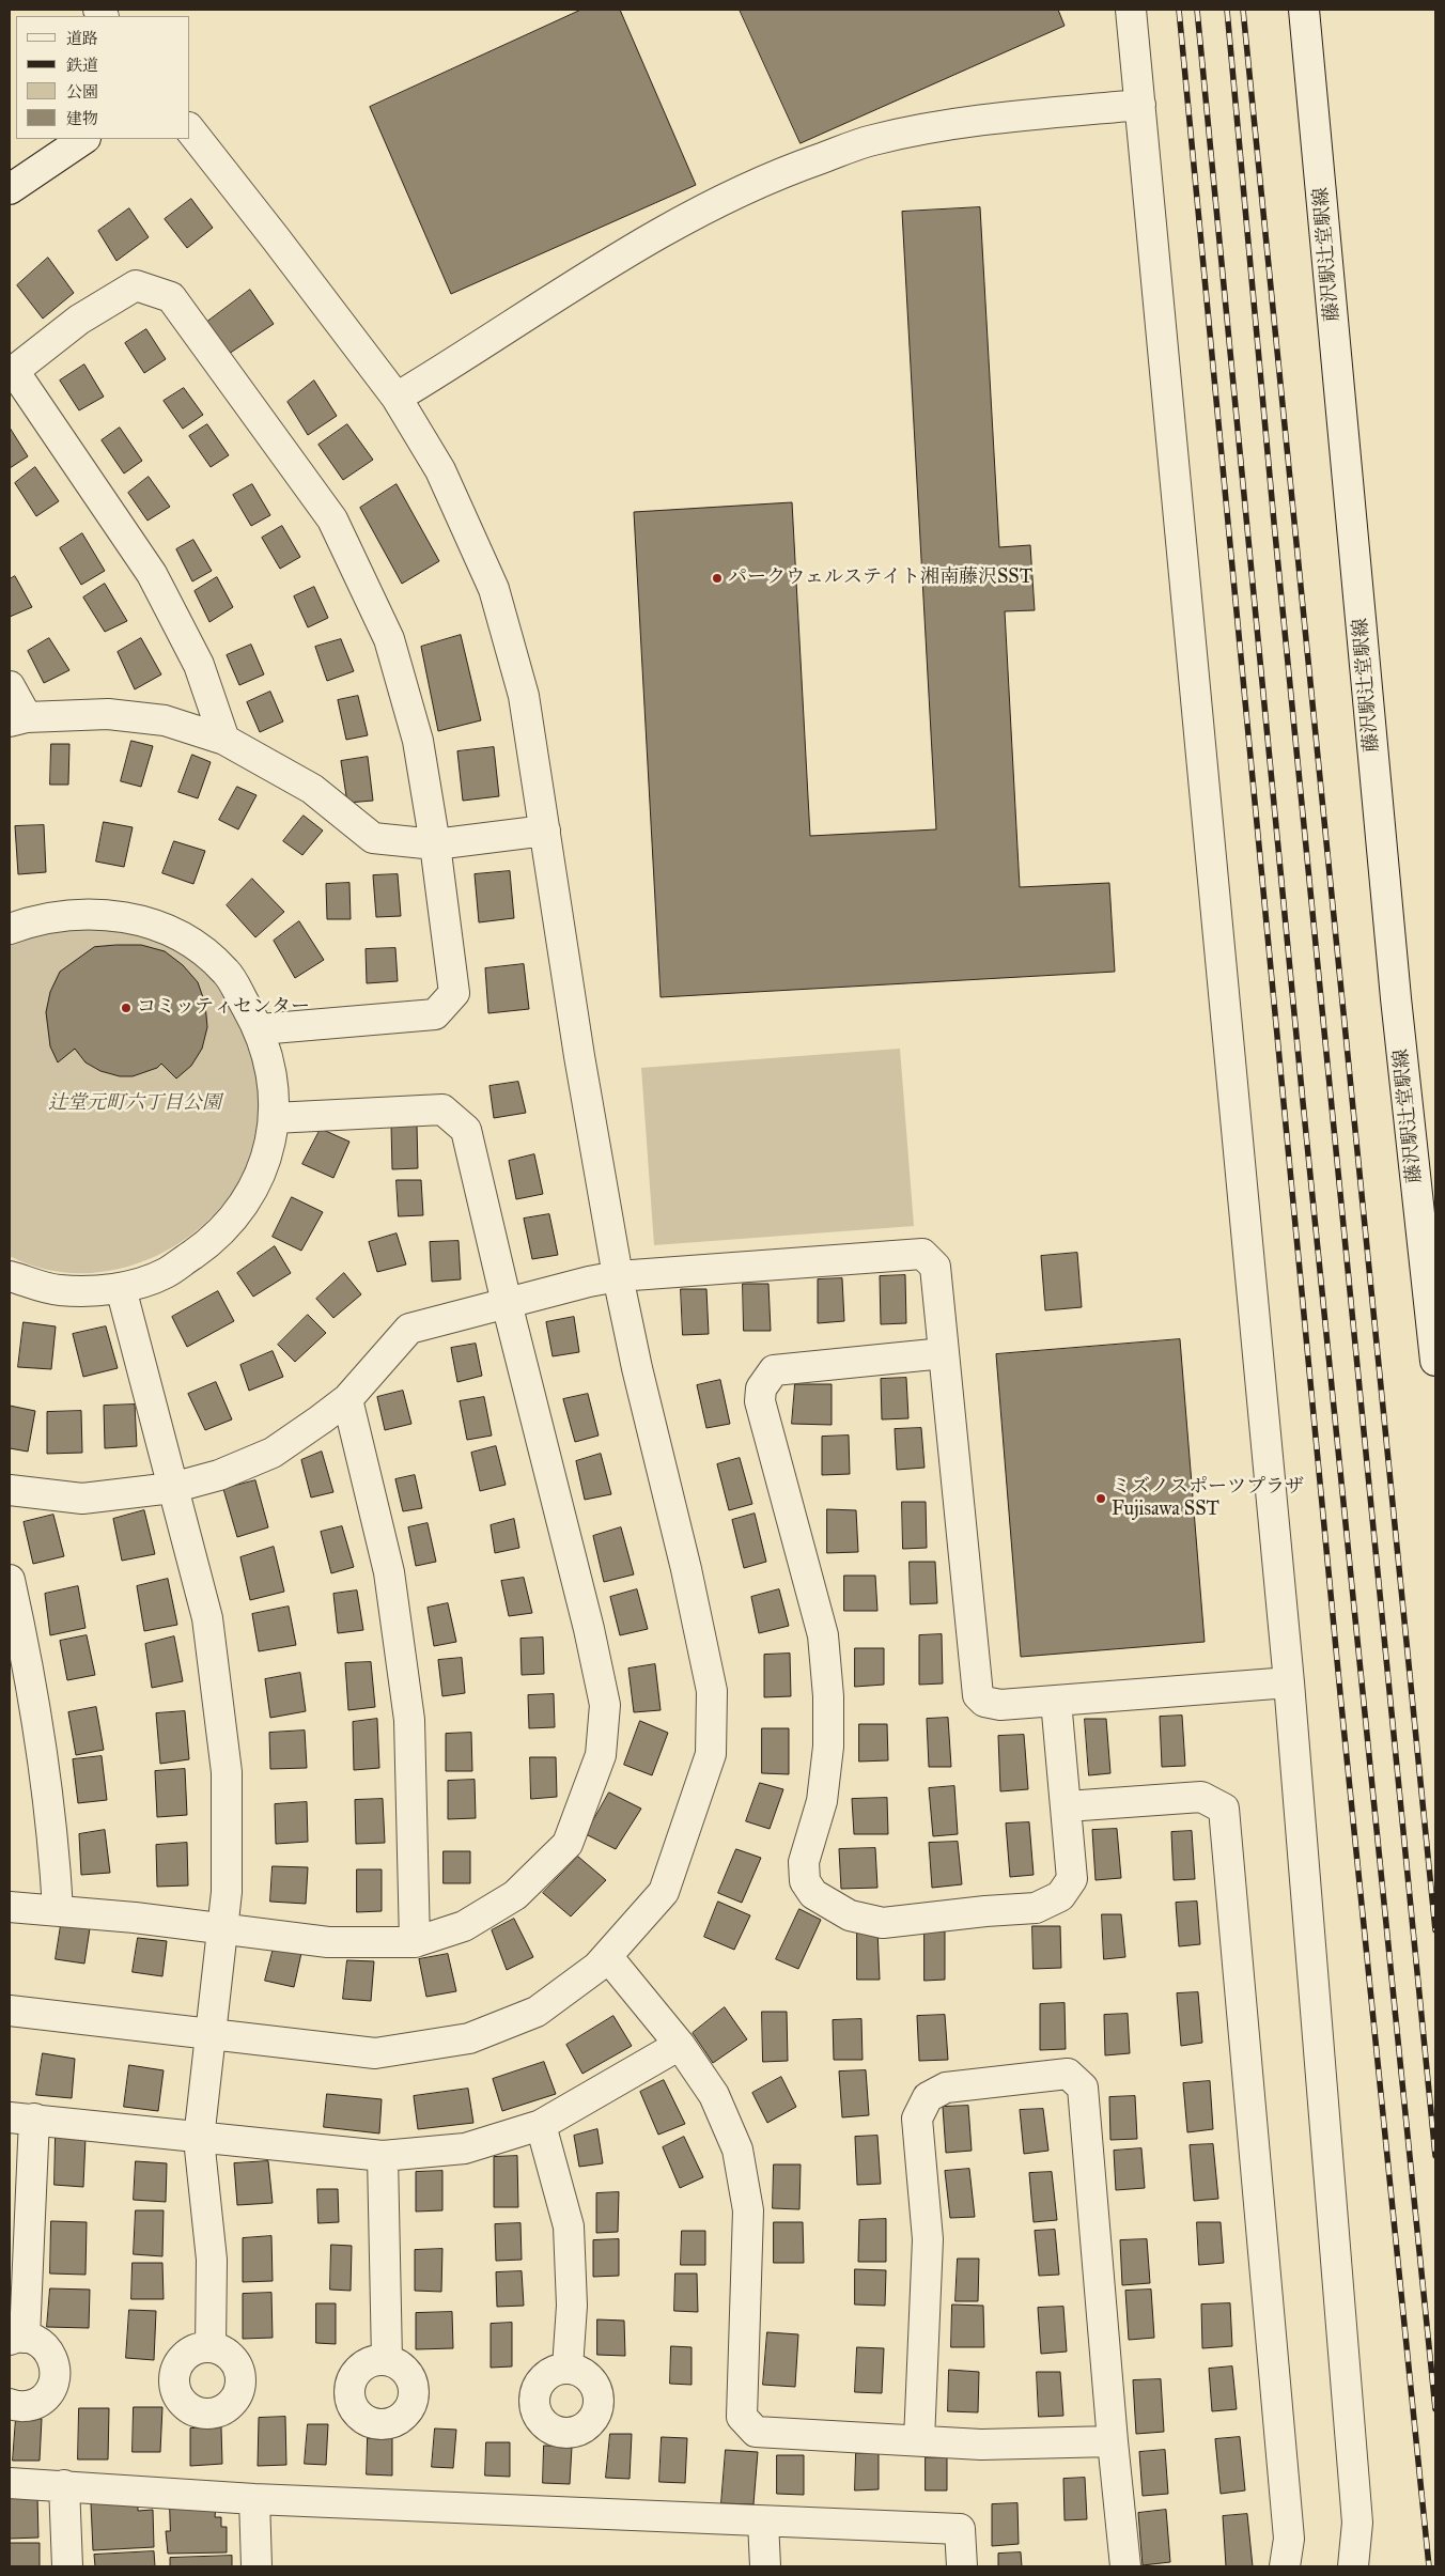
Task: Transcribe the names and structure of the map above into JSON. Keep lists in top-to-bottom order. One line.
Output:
{"streets":{"street":["藤沢駅辻堂駅線"]},"parks":["辻堂元町六丁目公園"],"places":["パークウェルステイト湘南藤沢SST","コミッティセンター","ミズノスポーツプラザ Fujisawa SST"],"legend":["道路","鉄道","公園","建物"]}
